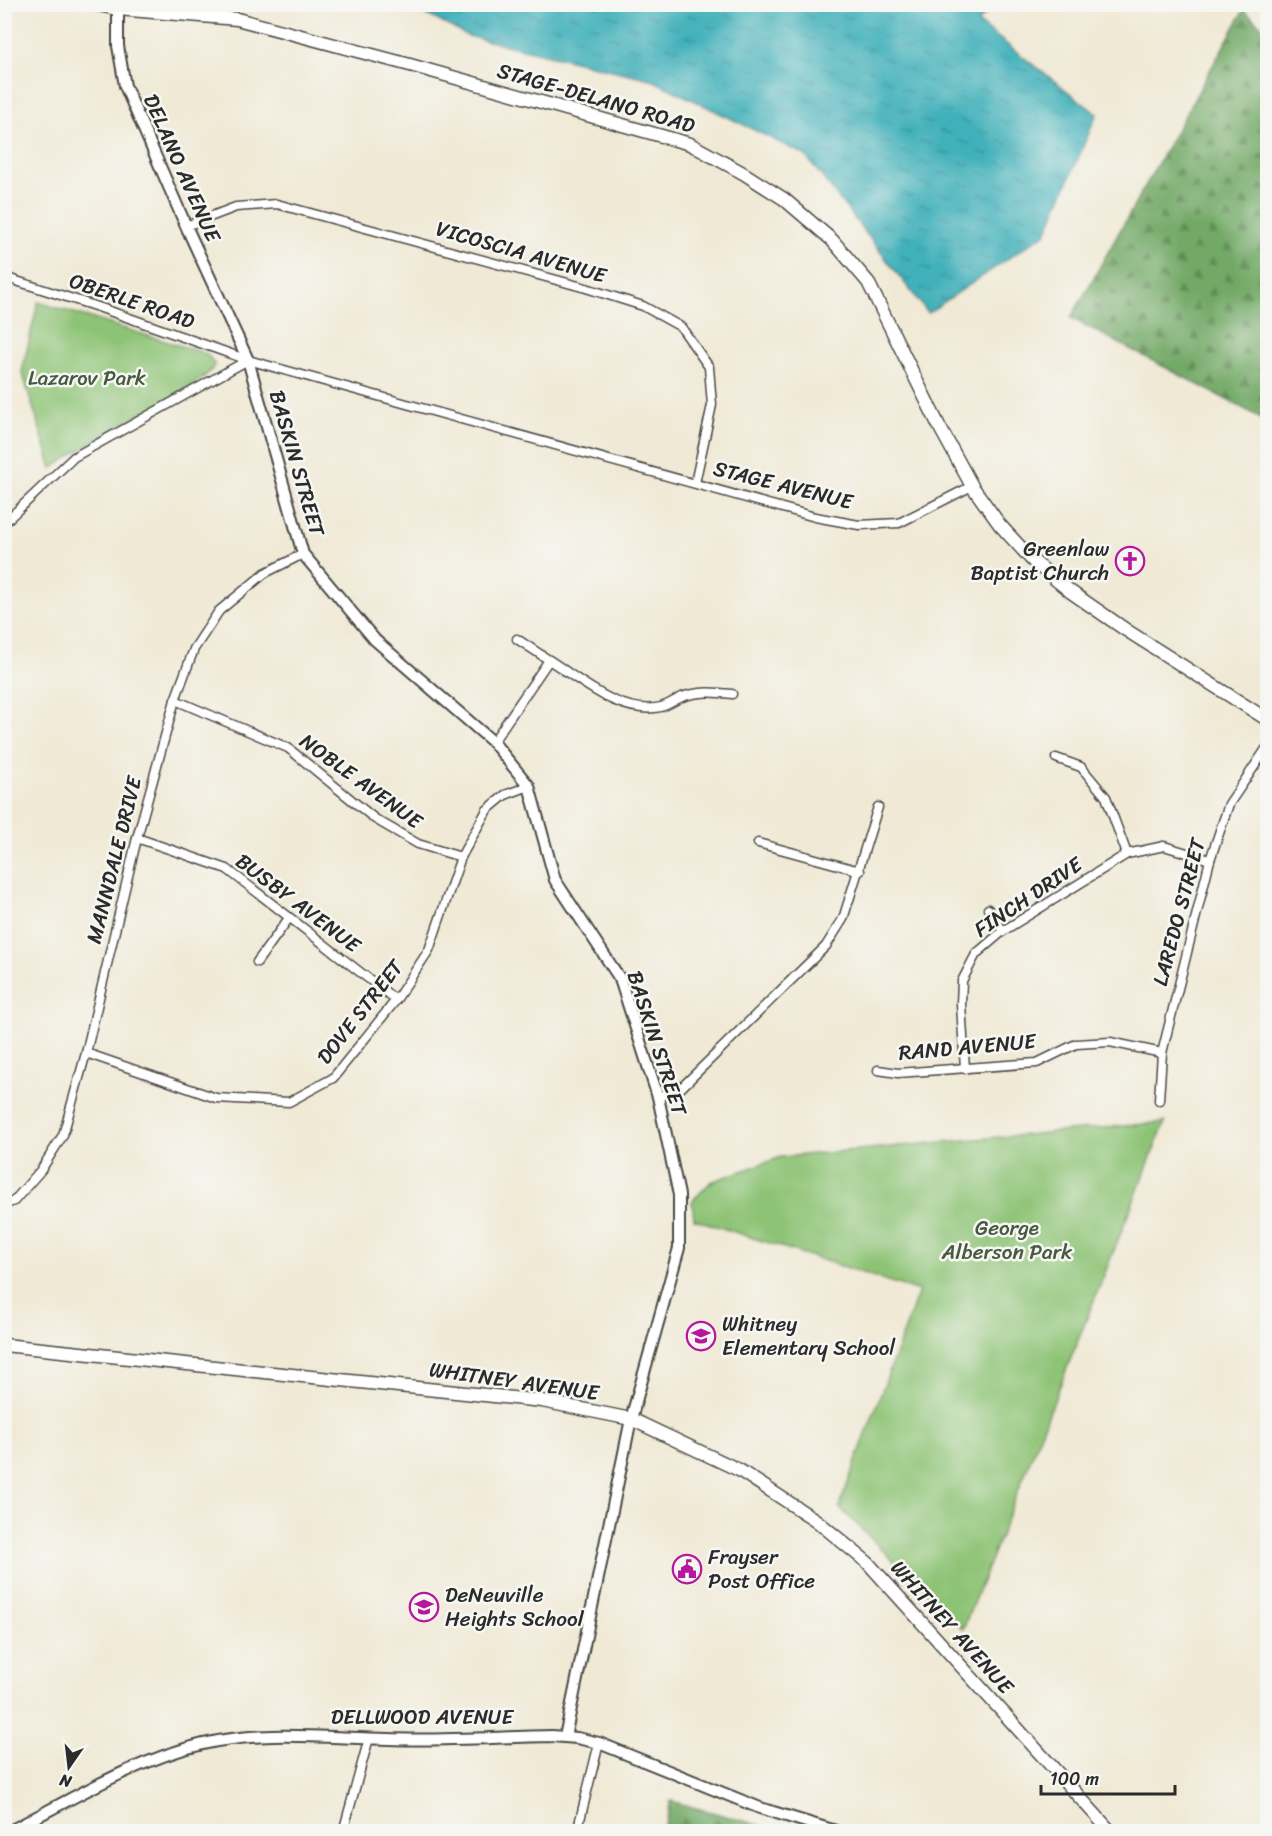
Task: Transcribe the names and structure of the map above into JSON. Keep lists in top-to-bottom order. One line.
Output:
{"streets":{"main road":["STAGE-DELANO ROAD","WHITNEY AVENUE"],"street":["DELANO AVENUE","VICOSCIA AVENUE","OBERLE ROAD","BASKIN STREET","STAGE AVENUE","NOBLE AVENUE","MANNDALE DRIVE","FINCH DRIVE","BUSBY AVENUE","LAREDO STREET","DOVE STREET","RAND AVENUE","DELLWOOD AVENUE"]},"crossings":[["STAGE-DELANO ROAD","DELANO AVENUE"],["STAGE-DELANO ROAD","STAGE AVENUE"],["DELANO AVENUE","VICOSCIA AVENUE"],["DELANO AVENUE","OBERLE ROAD"],["DELANO AVENUE","BASKIN STREET"],["DELANO AVENUE","STAGE AVENUE"],["VICOSCIA AVENUE","STAGE AVENUE"],["OBERLE ROAD","BASKIN STREET"],["OBERLE ROAD","STAGE AVENUE"],["BASKIN STREET","STAGE AVENUE"],["BASKIN STREET","MANNDALE DRIVE"],["BASKIN STREET","DOVE STREET"],["BASKIN STREET","WHITNEY AVENUE"],["BASKIN STREET","DELLWOOD AVENUE"],["NOBLE AVENUE","MANNDALE DRIVE"],["NOBLE AVENUE","DOVE STREET"],["MANNDALE DRIVE","BUSBY AVENUE"],["MANNDALE DRIVE","DOVE STREET"],["FINCH DRIVE","LAREDO STREET"],["FINCH DRIVE","RAND AVENUE"],["BUSBY AVENUE","DOVE STREET"],["LAREDO STREET","RAND AVENUE"]],"parks":["Lazarov Park","George Alberson Park"],"places":{"church":["Greenlaw Baptist Church"],"school or university":["Whitney Elementary School","DeNeuville Heights School"],"public building":["Frayser Post Office"]},"scale_bar":"100 m","north":"bottom"}
